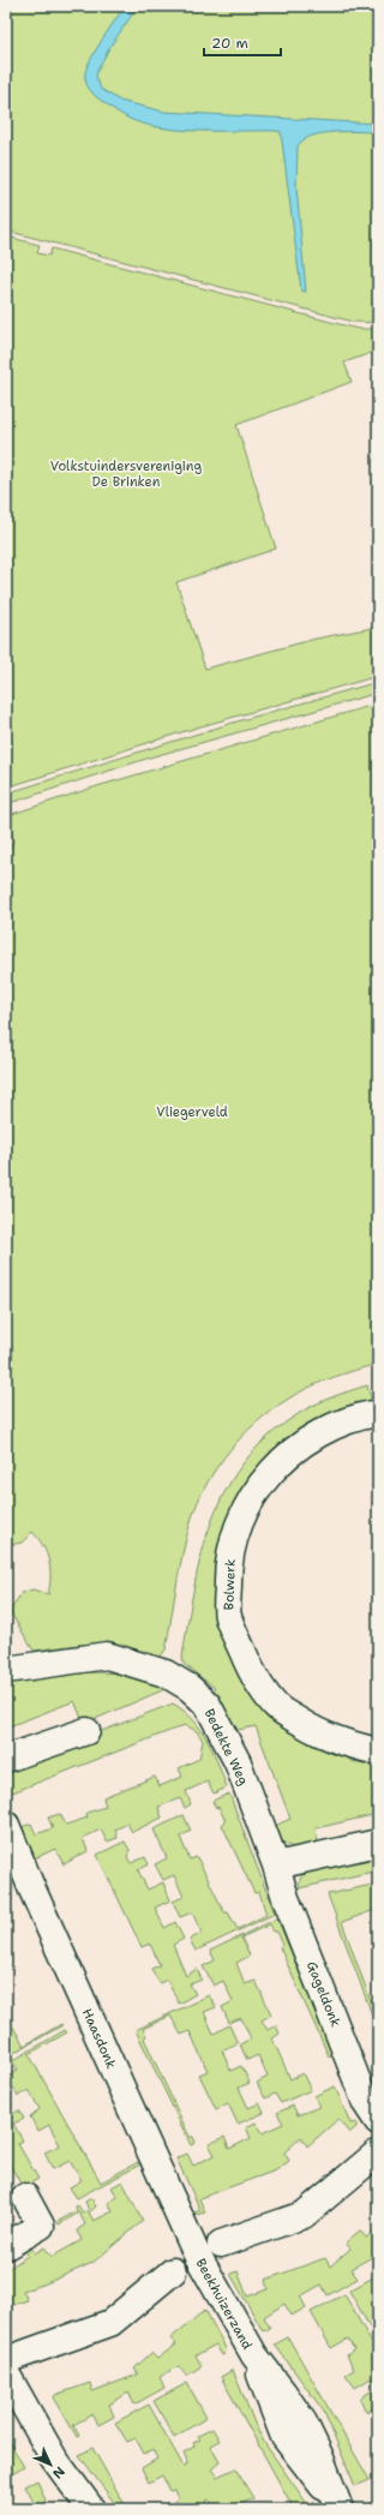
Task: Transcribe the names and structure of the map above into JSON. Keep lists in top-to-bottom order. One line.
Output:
{"streets":{"street":["Bolwerk","Bedekte Weg","Gageldonk","Haasdonk","Beekhuizerzand"]},"crossings":[["Bedekte Weg","Gageldonk"],["Haasdonk","Beekhuizerzand"]],"parks":["Volkstuindersvereniging De Brinken","Vliegerveld"],"scale_bar":"20 m","north":"bottom right"}
